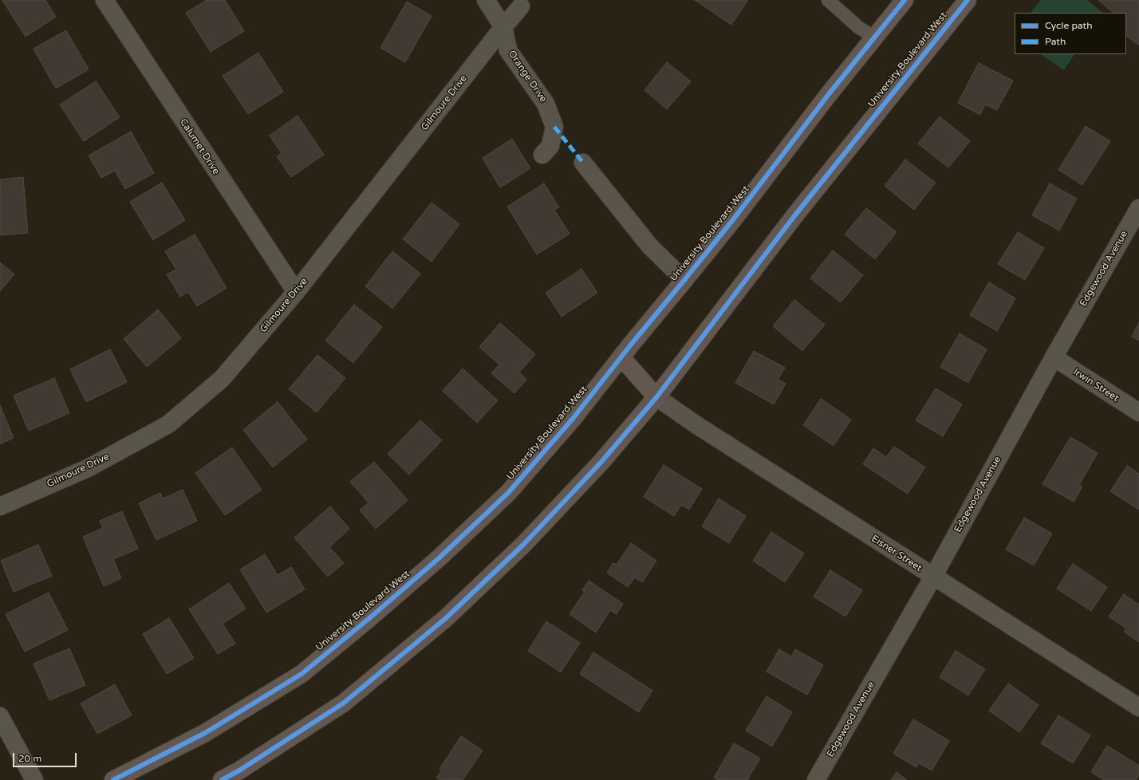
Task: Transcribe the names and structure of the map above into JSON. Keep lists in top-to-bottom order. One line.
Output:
{"streets":{"main road":["University Boulevard West"],"street":["Orange Drive","Gilmoure Drive","Calumet Drive","Edgewood Avenue","Irwin Street","Eisner Street"]},"crossings":[["University Boulevard West","Eisner Street"],["Orange Drive","Gilmoure Drive"],["Gilmoure Drive","Calumet Drive"],["Edgewood Avenue","Irwin Street"],["Edgewood Avenue","Eisner Street"]],"legend":["Cycle path","Path"],"scale_bar":"20 m"}
